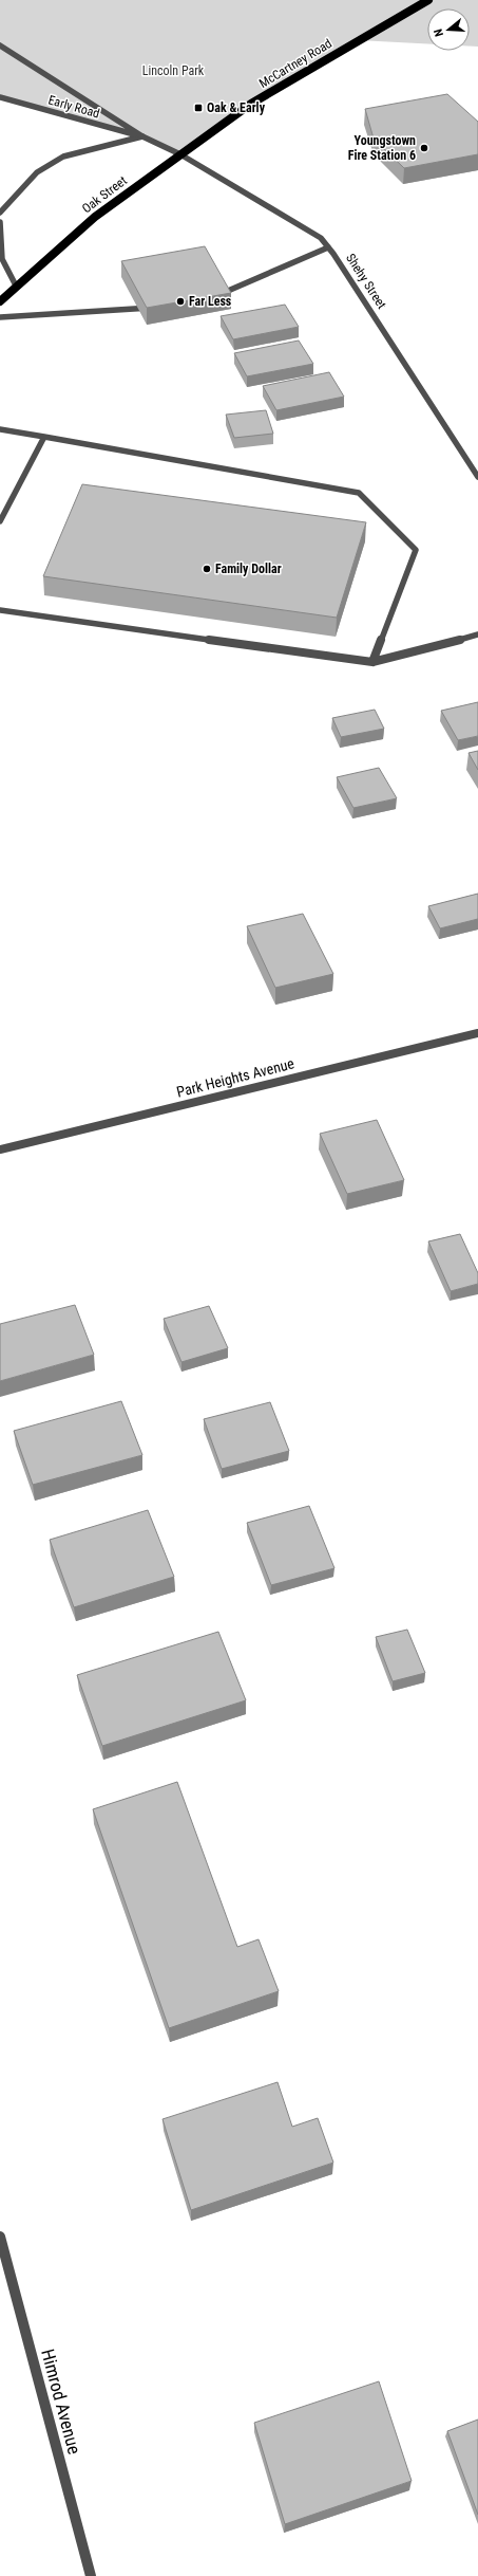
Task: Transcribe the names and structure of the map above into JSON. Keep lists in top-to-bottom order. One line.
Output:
{"streets":{"highway":["McCartney Road","Oak Street"],"street":["Early Road","Shehy Street","Park Heights Avenue","Himrod Avenue"]},"crossings":[["McCartney Road","Oak Street"],["McCartney Road","Shehy Street"],["Oak Street","Shehy Street"]],"parks":["Lincoln Park"],"places":{"transit":["Oak & Early"],"other":["Youngstown Fire Station 6","Far Less","Family Dollar"]},"north":"left"}
